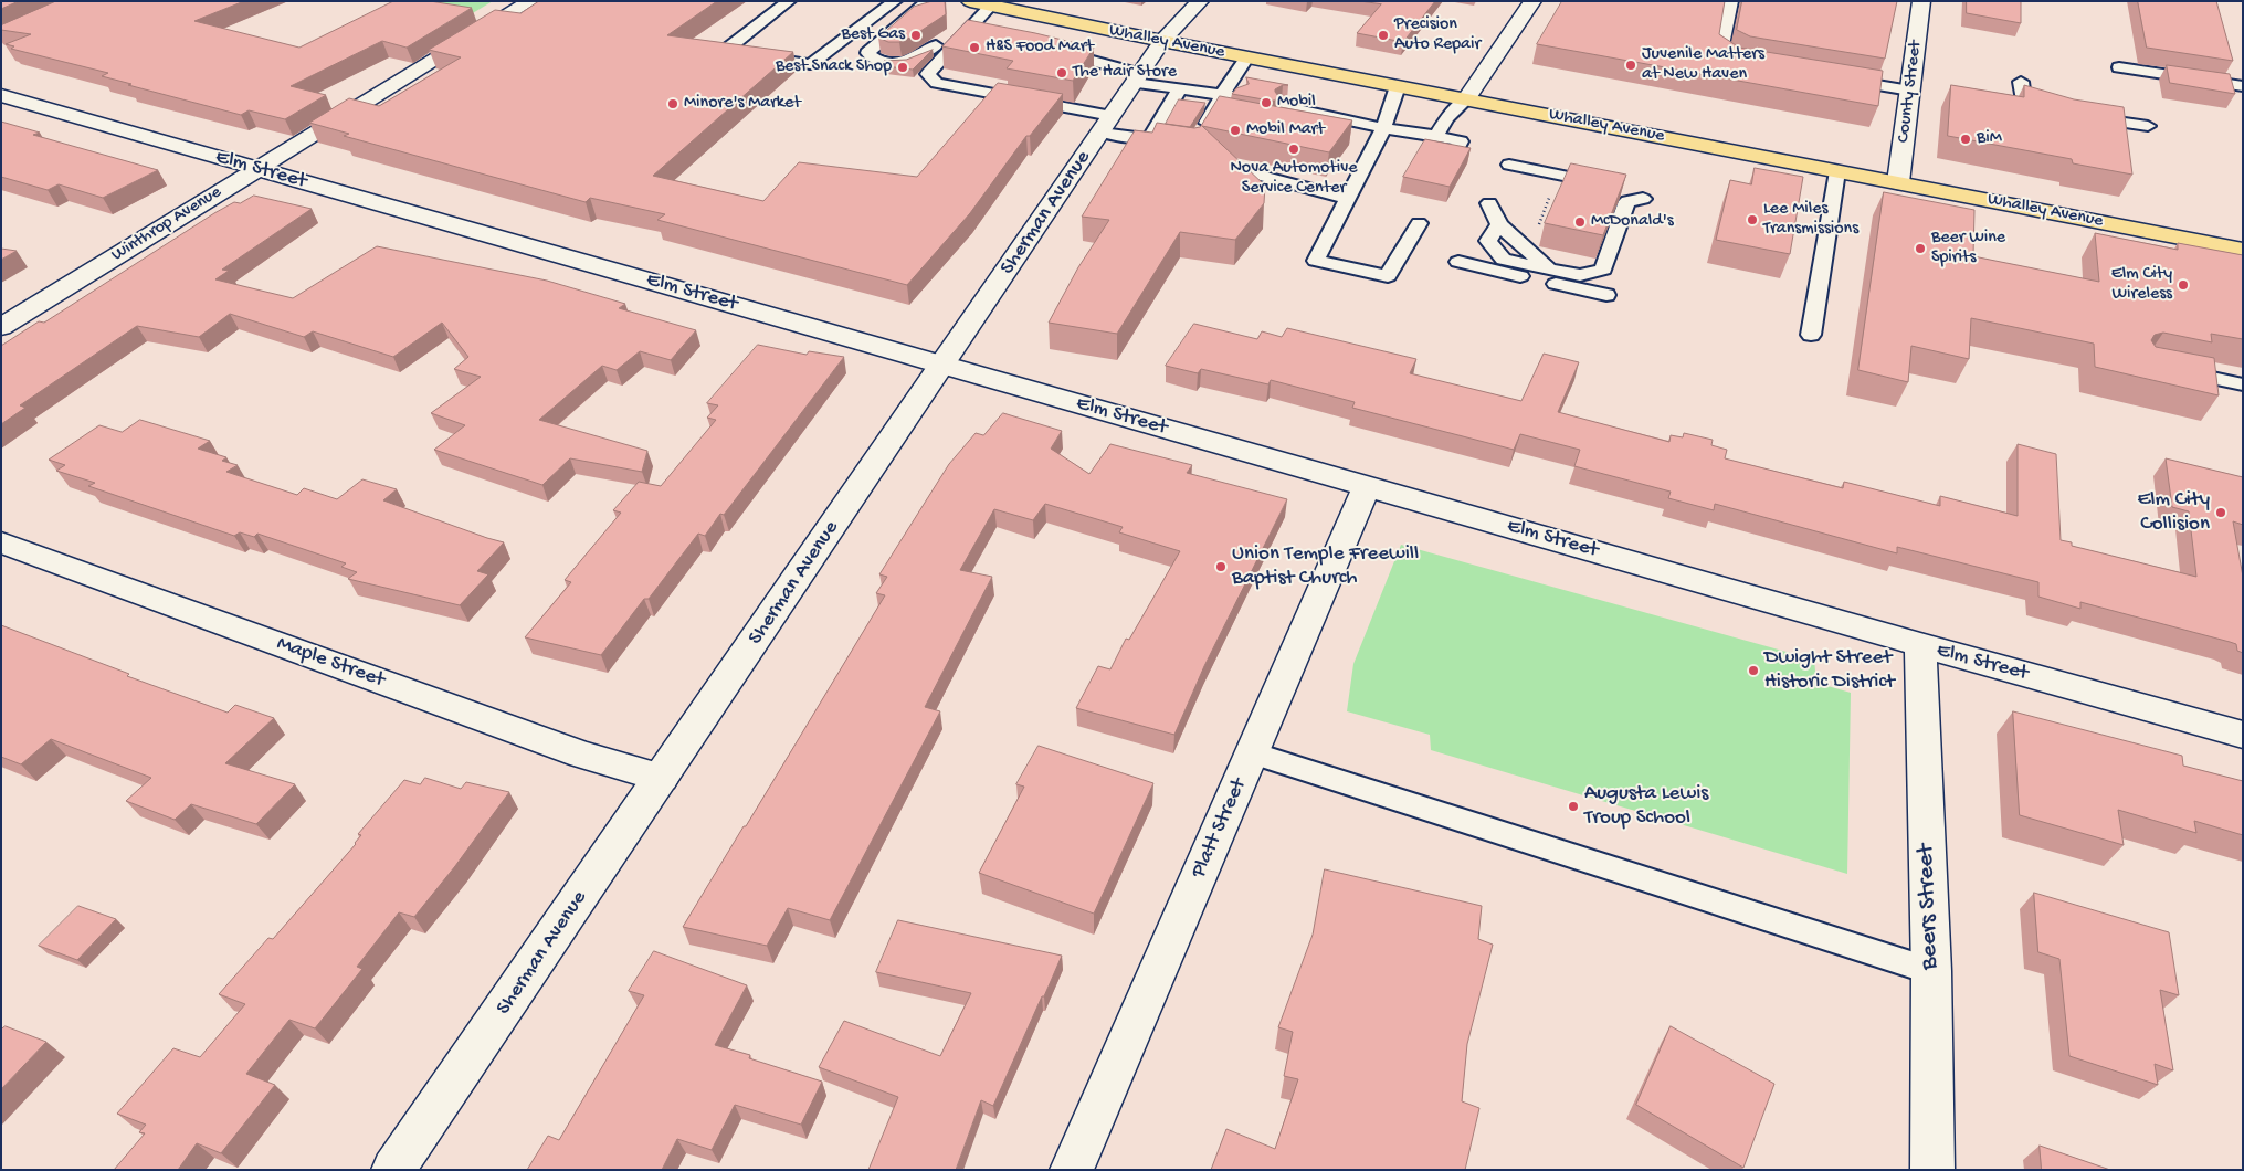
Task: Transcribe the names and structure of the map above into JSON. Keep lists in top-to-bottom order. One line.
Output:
{"streets":{"main road":["Whalley Avenue"],"street":["County Street","Elm Street","Sherman Avenue","Winthrop Avenue","Maple Street","Platt Street","Beers Street"]},"crossings":[["Whalley Avenue","County Street"],["Whalley Avenue","Sherman Avenue"],["Elm Street","Sherman Avenue"],["Elm Street","Winthrop Avenue"],["Elm Street","Platt Street"],["Elm Street","Beers Street"],["Sherman Avenue","Maple Street"]],"places":["Best Gas","Precision Auto Repair","H&S Food Mart","Juvenile Matters at New Haven","Best Snack Shop","The Hair Store","Mobil","Minore's Market","Mobil Mart","BiM","Nova Automotive Service Center","Lee Miles Transmissions","McDonald's","Beer Wine Spirits","Elm City Wireless","Elm City Collision","Union Temple Freewill Baptist Church","Dwight Street Historic District","Augusta Lewis Troup School"]}
